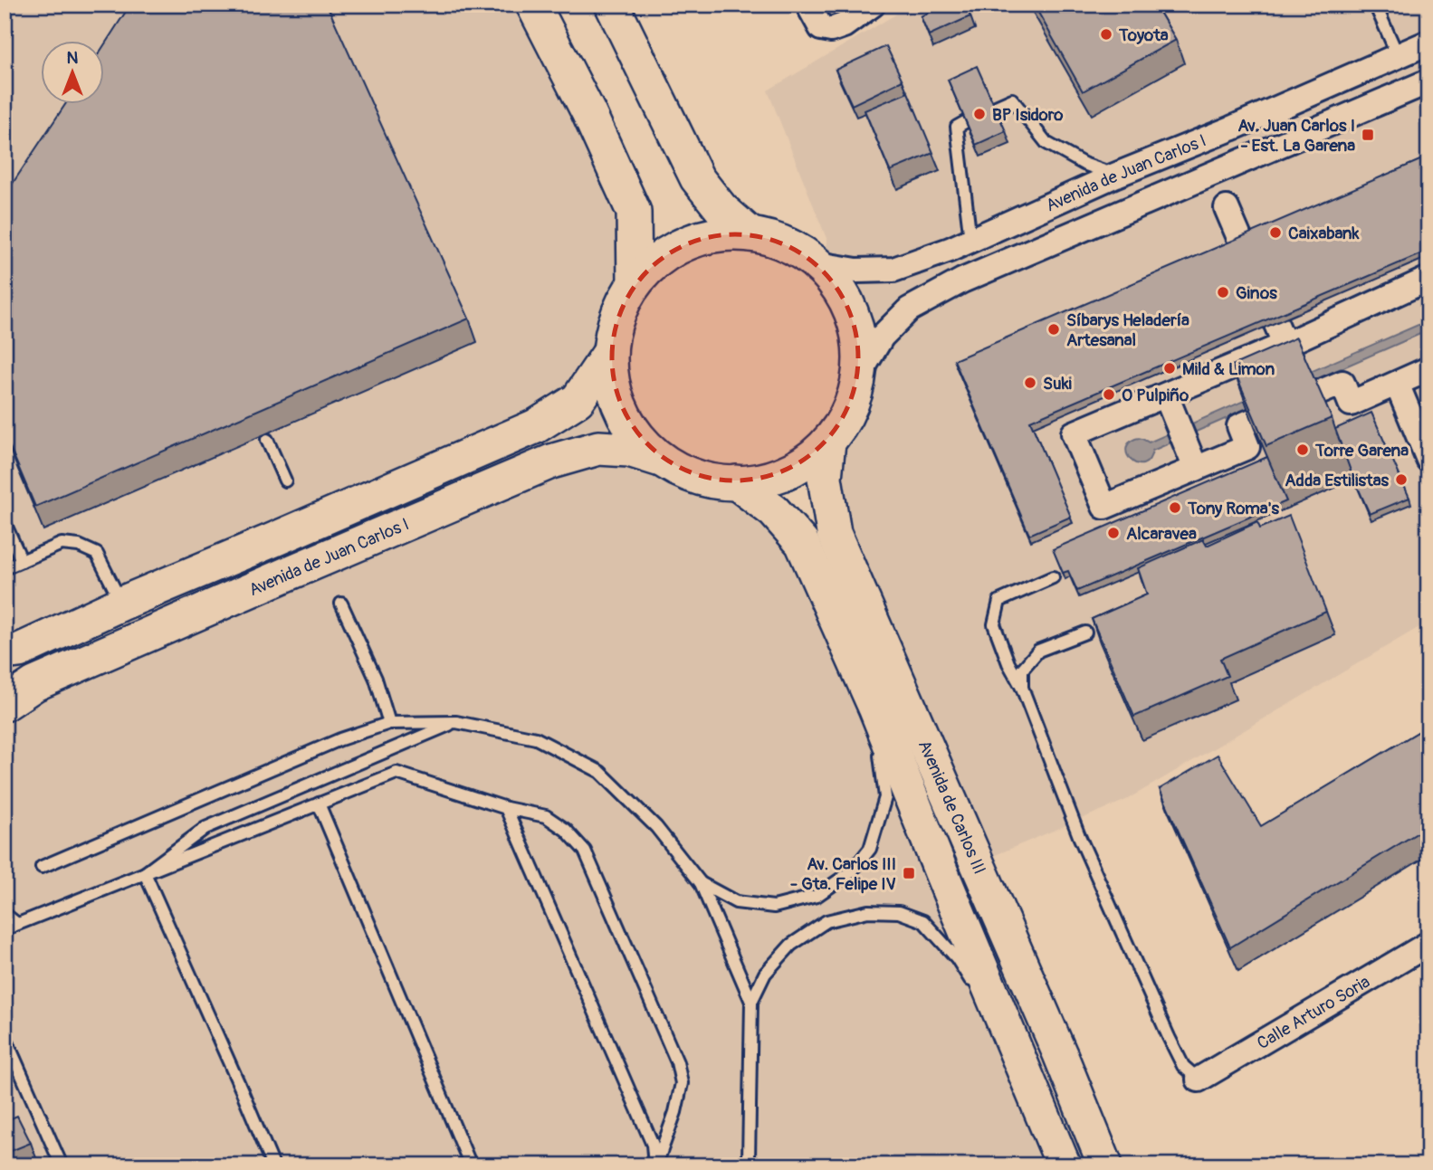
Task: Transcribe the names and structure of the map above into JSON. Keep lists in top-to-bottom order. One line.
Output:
{"streets":{"street":["Avenida de Juan Carlos I","Avenida de Carlos III","Calle Arturo Soria"]},"places":{"other":["Toyota","BP Isidoro","Caixabank","Ginos","Síbarys Heladería Artesanal","Mild & Limon","Suki","O Pulpiño","Torre Garena","Adda Estilistas","Tony Roma's","Alcaravea"],"transit":["Av. Juan Carlos I - Est. La Garena","Av. Carlos III - Gta. Felipe IV"]},"north":"top"}
